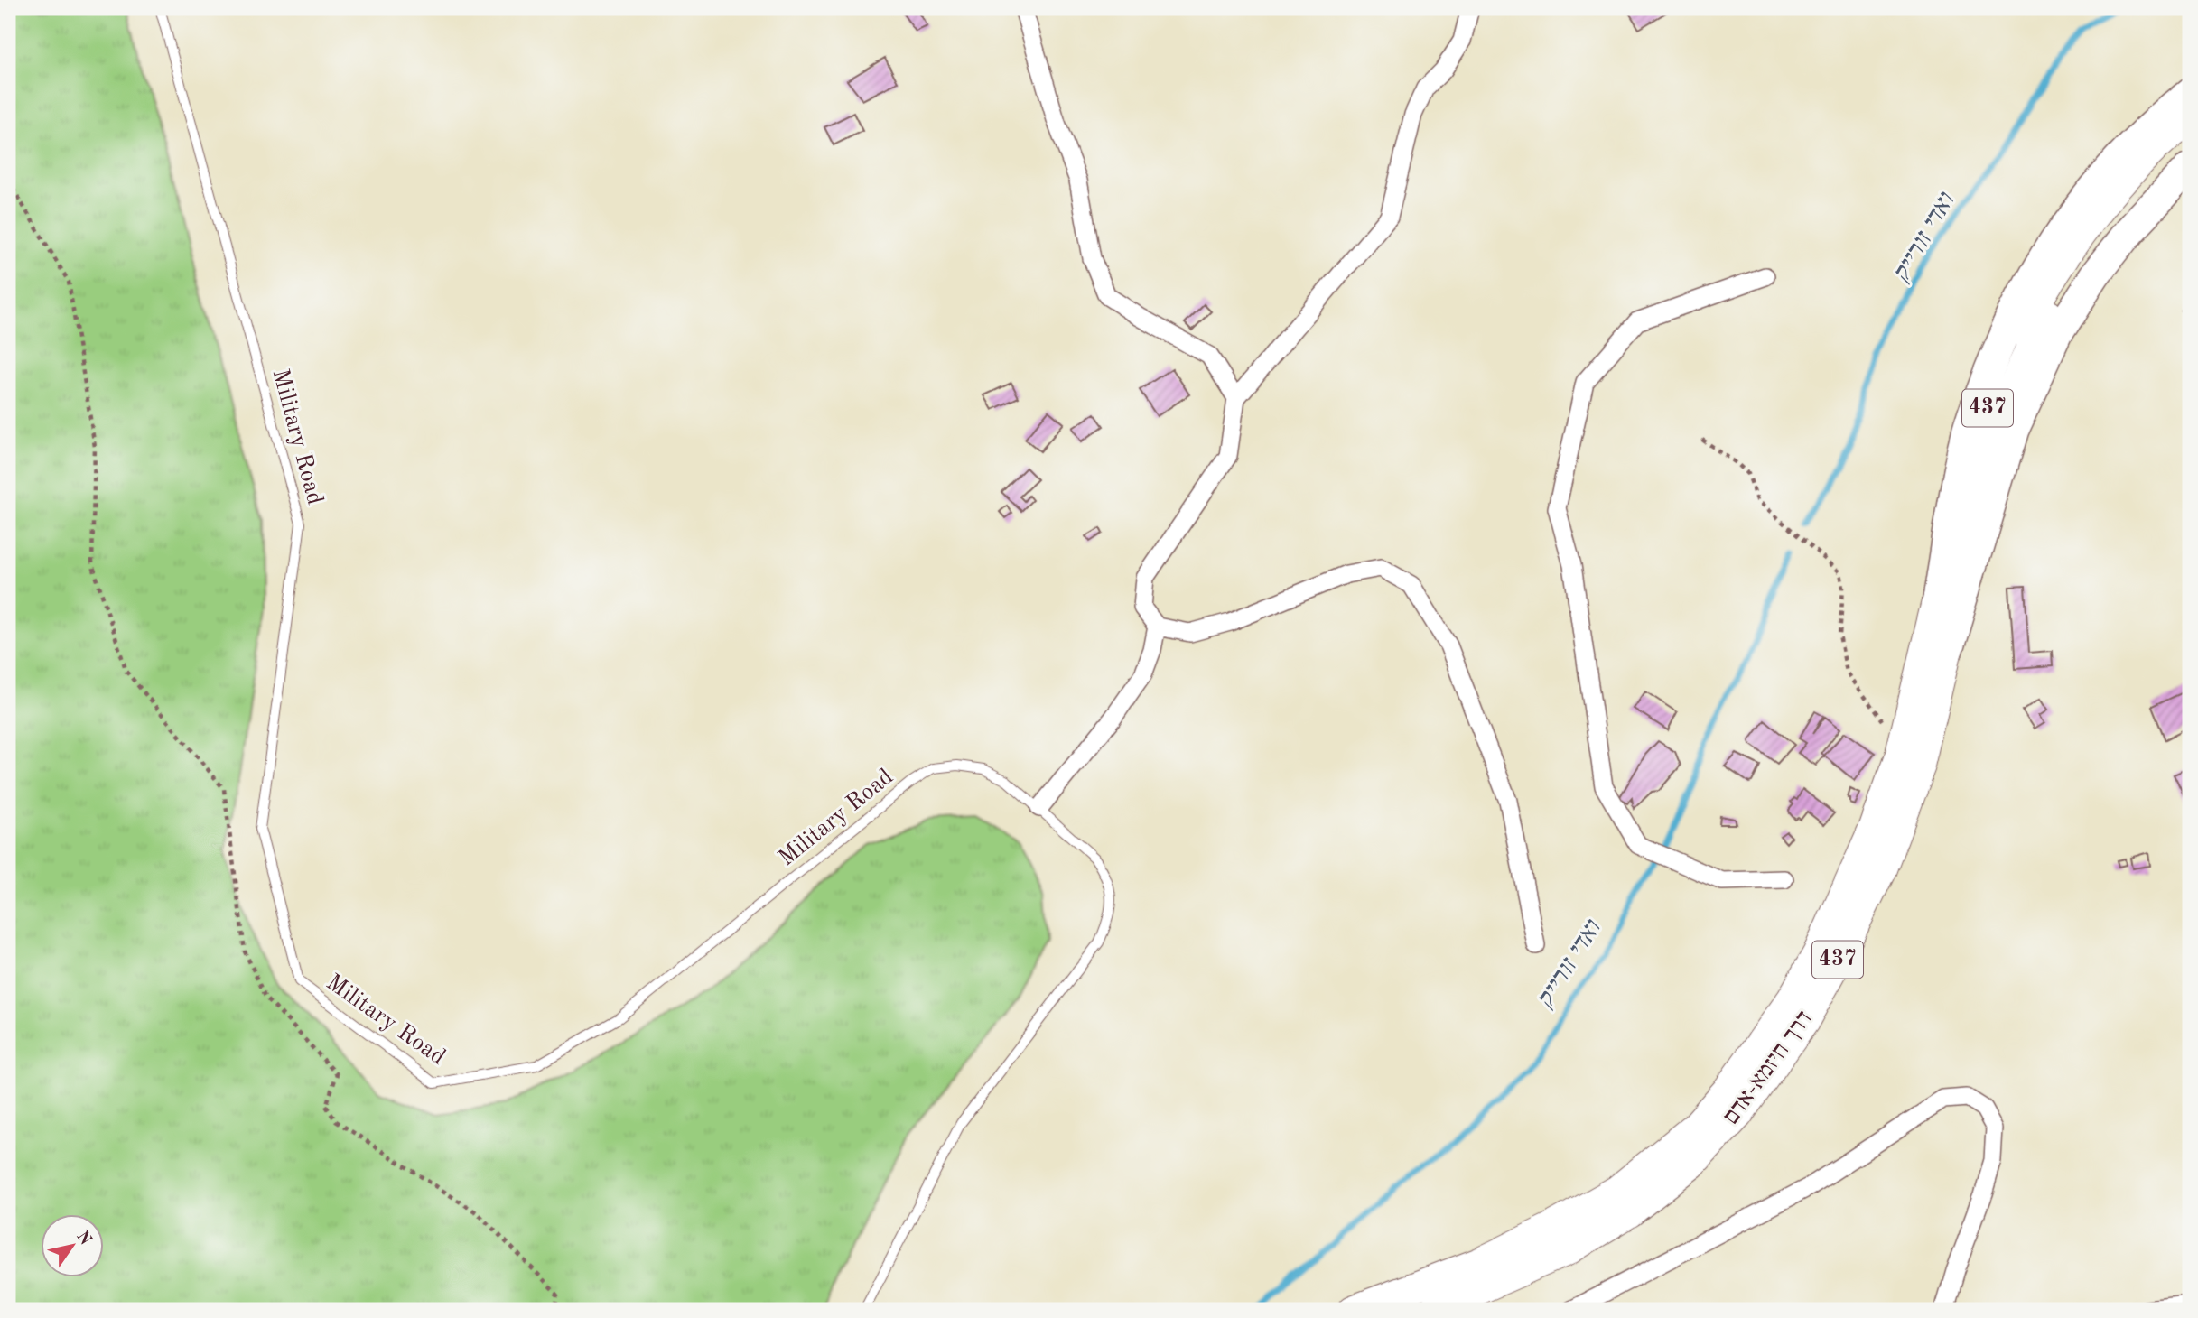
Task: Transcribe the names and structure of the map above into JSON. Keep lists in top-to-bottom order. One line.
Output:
{"streets":{"main road":["437","דרך חיזמא-אדם"],"lane":["Military Road"]},"crossings":[["437","דרך חיזמא-אדם"]],"water":["ואדי זורייק"],"north":"top right"}
